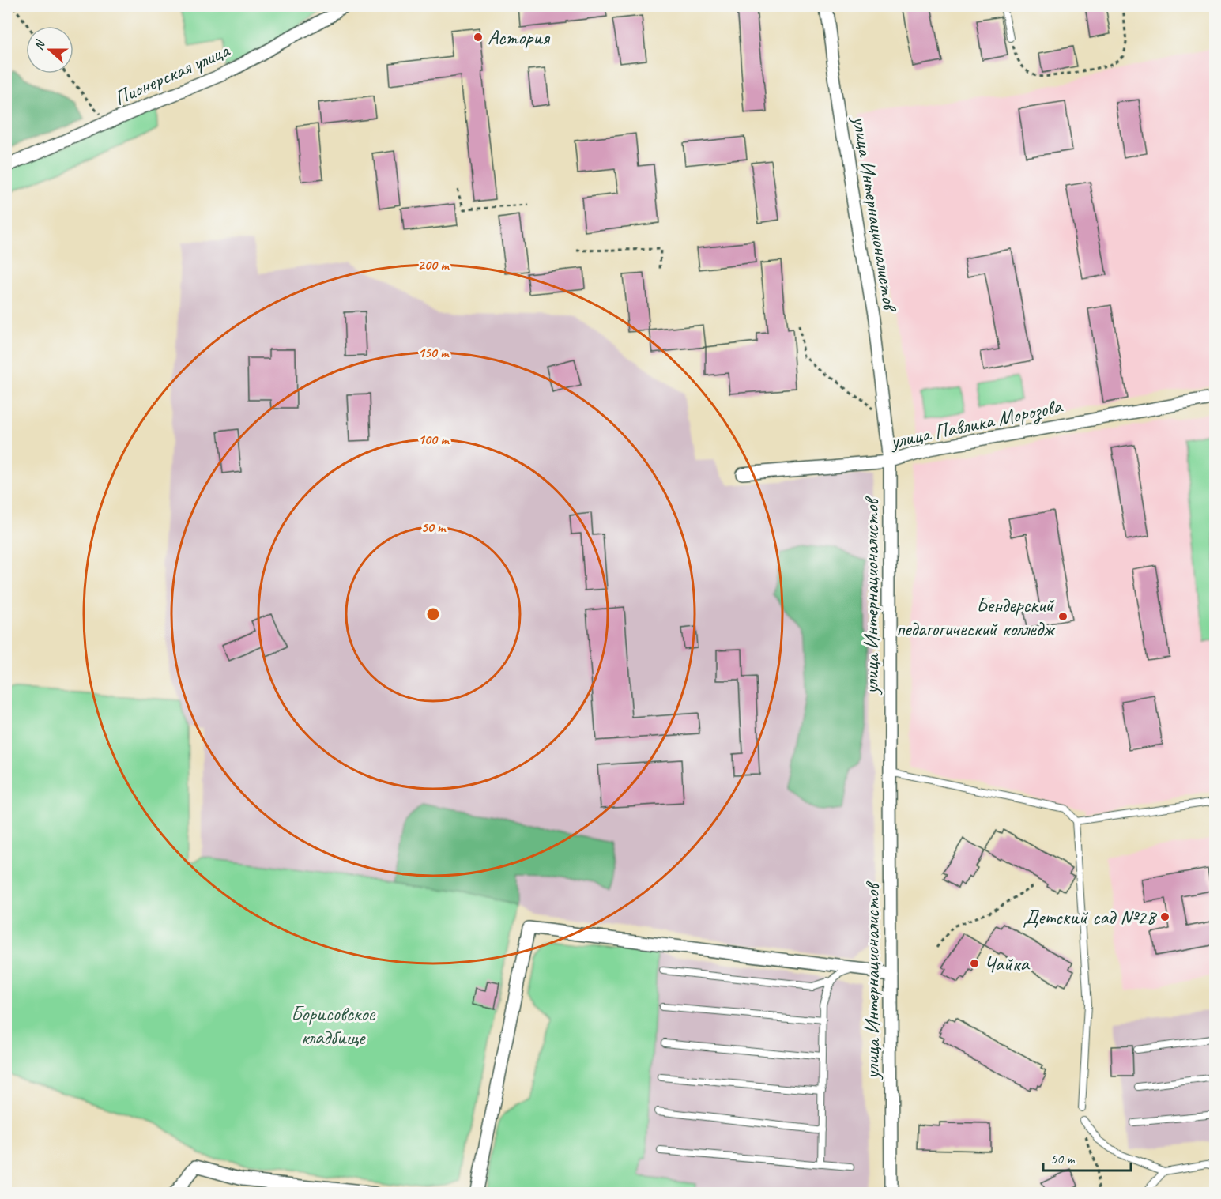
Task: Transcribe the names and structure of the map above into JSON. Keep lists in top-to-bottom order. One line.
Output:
{"streets":{"street":["Пионерская улица","улица Интернационалистов","улица Павлика Морозова"]},"crossings":[["улица Интернационалистов","улица Павлика Морозова"]],"parks":["Борисовское кладбище"],"places":["Астория","Бендерский педагогический колледж","Детский сад №28","Чайка"],"scale_bar":"50 m","north":"left","rings":["200 m","150 m","100 m","50 m"]}
